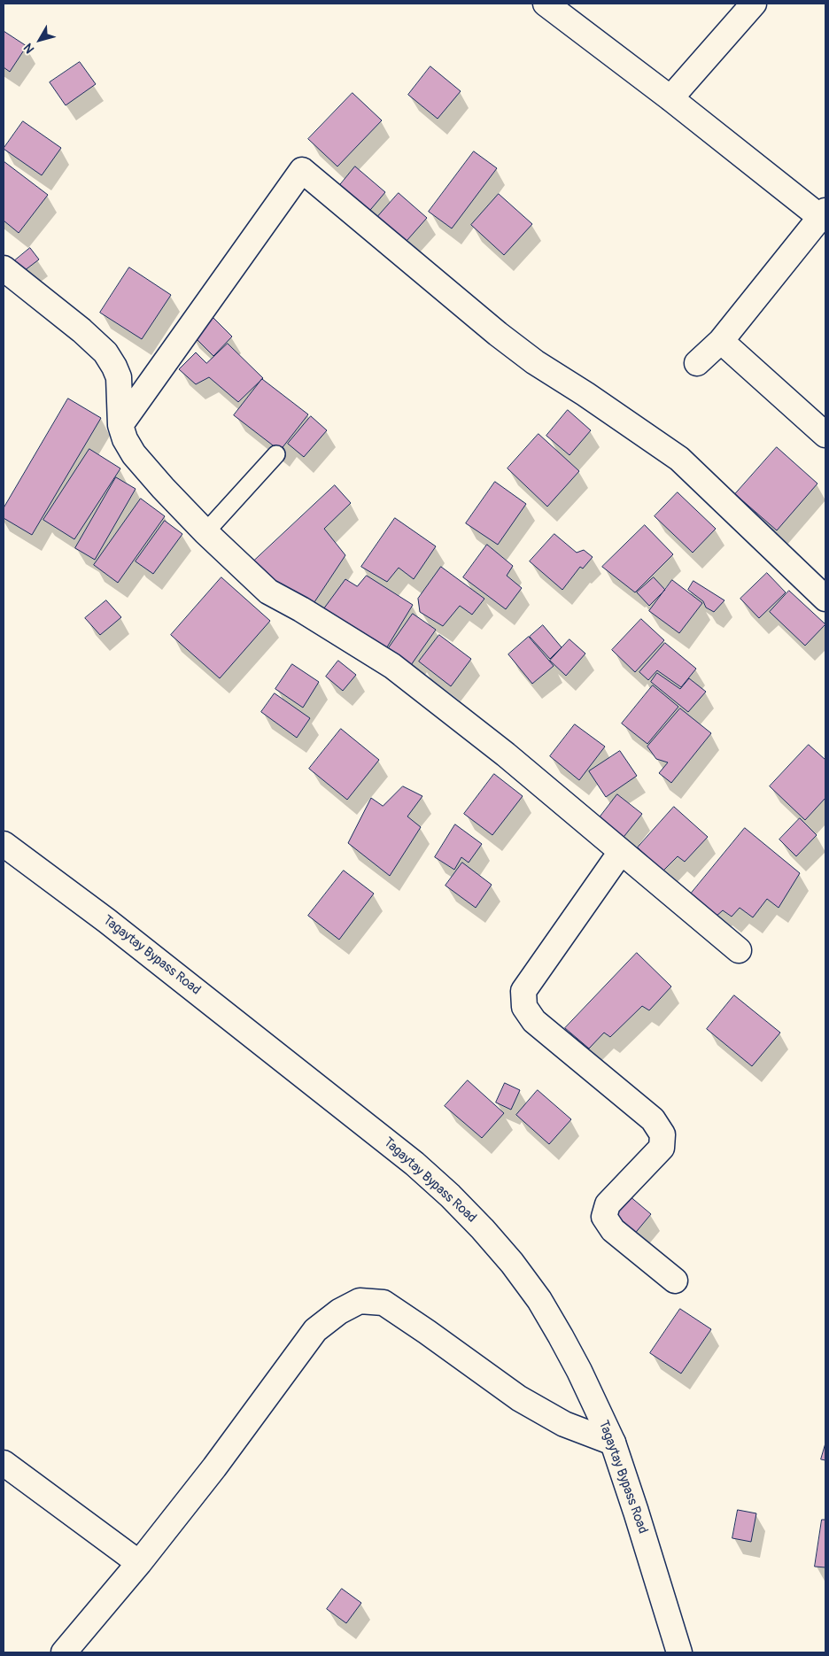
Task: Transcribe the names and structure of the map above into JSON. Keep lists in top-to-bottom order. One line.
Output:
{"streets":{"street":["Tagaytay Bypass Road"]},"north":"bottom left"}
